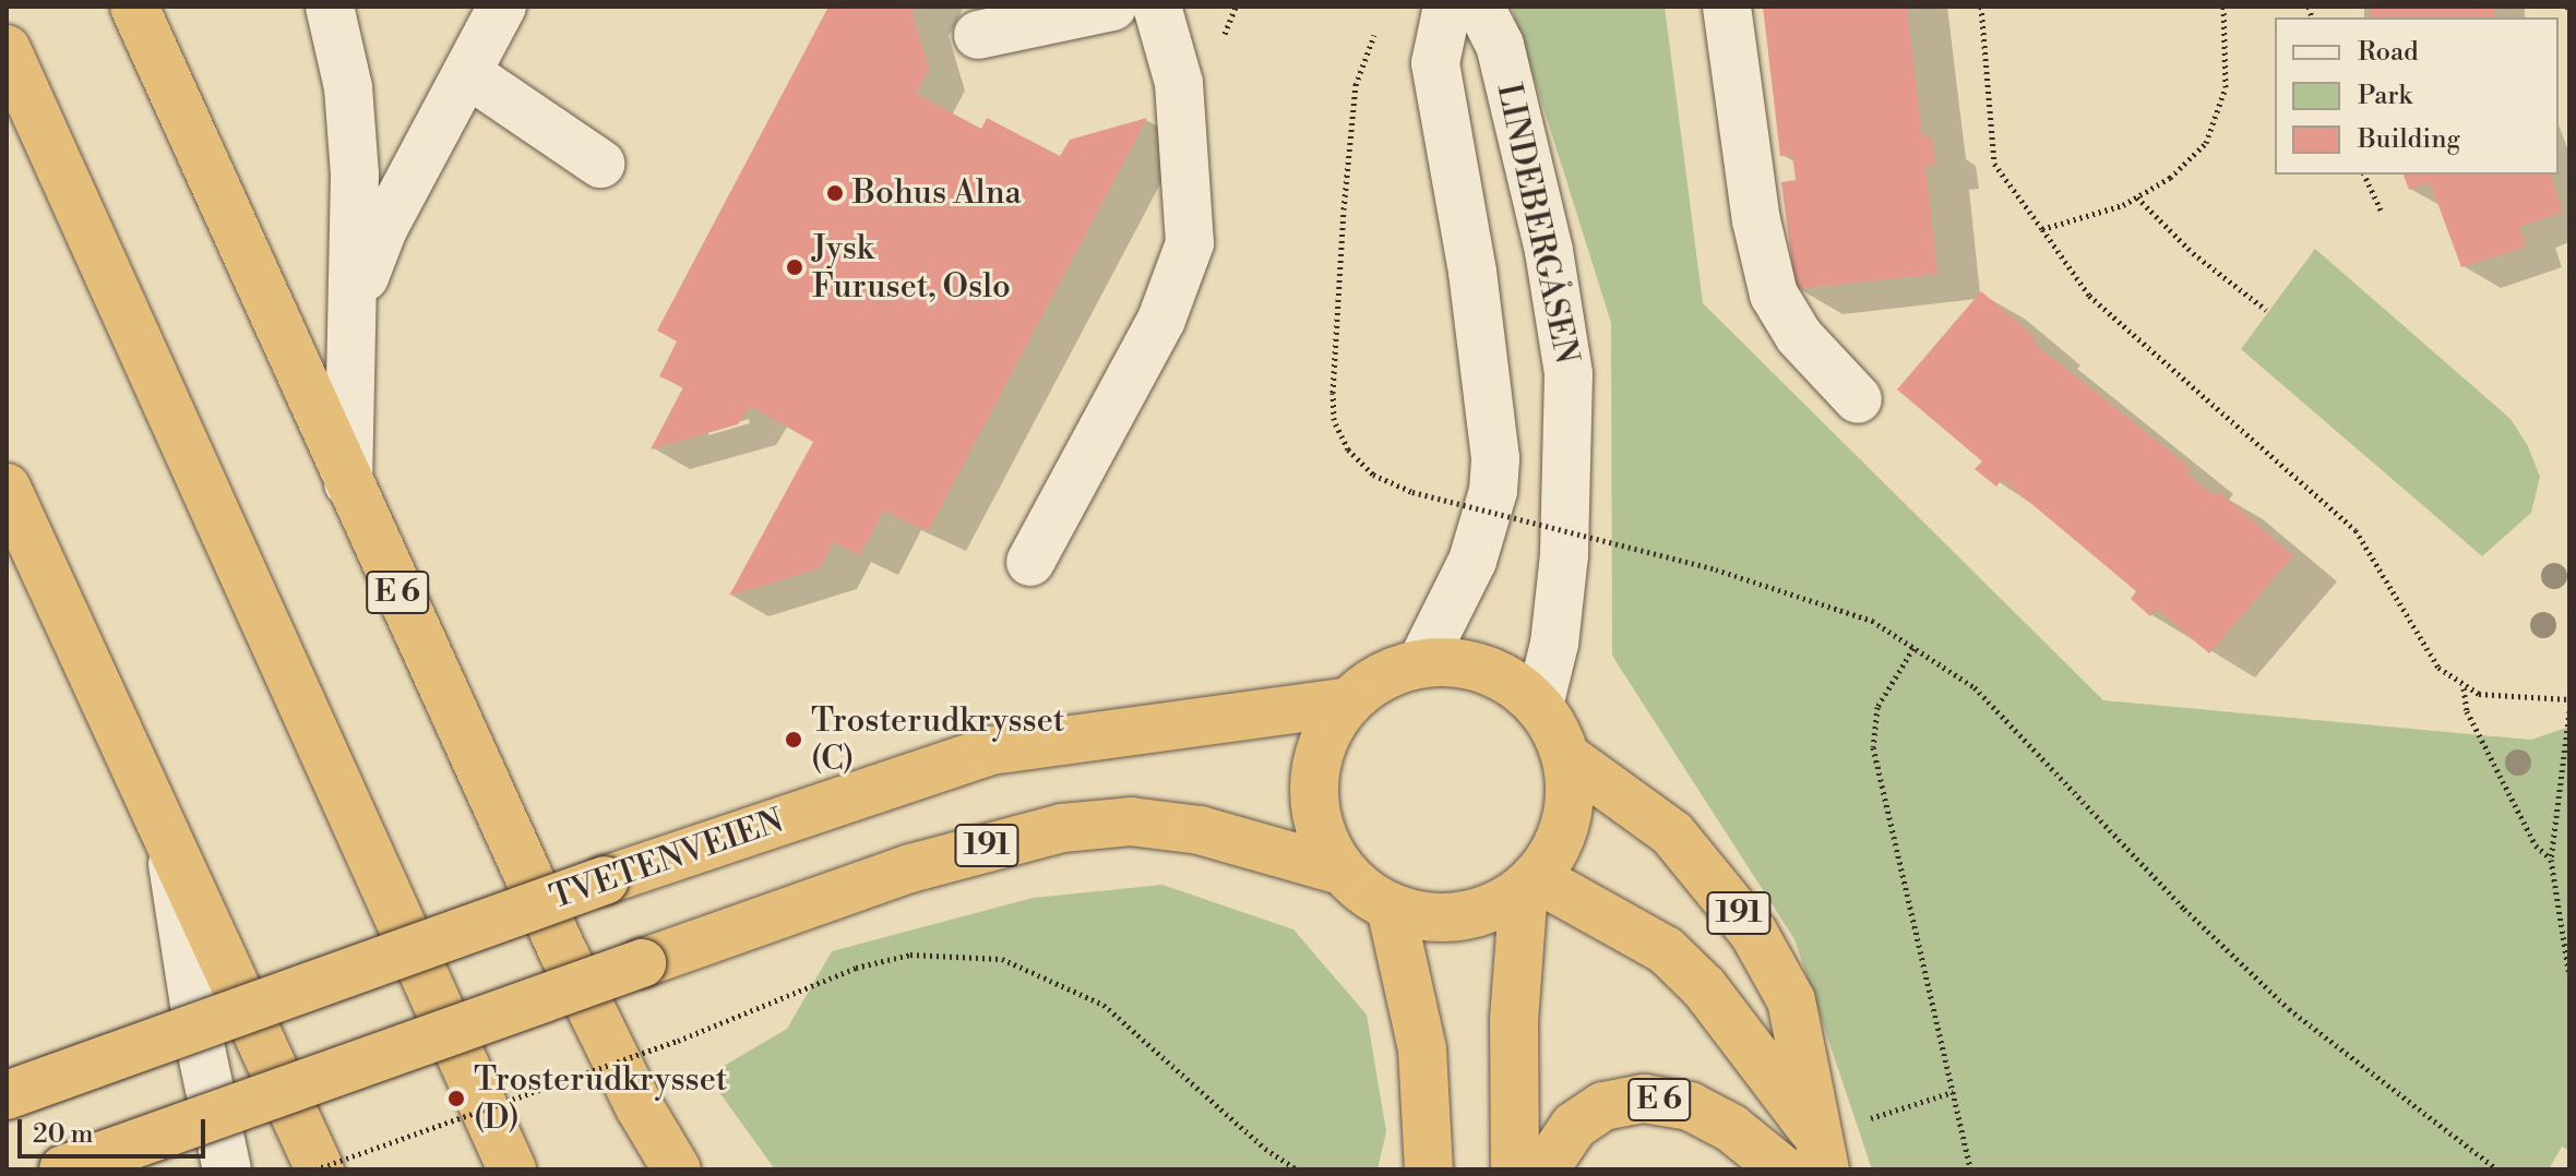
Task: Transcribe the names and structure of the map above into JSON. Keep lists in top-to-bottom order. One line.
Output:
{"streets":{"highway":["E 6","191","TVETENVEIEN"],"street":["LINDEBERGÅSEN"]},"crossings":[["LINDEBERGÅSEN","E 6"],["LINDEBERGÅSEN","TVETENVEIEN"],["E 6","TVETENVEIEN"]],"places":["Bohus Alna","Jysk Furuset, Oslo","Trosterudkrysset (C)","Trosterudkrysset (D)"],"legend":["Road","Park","Building"],"scale_bar":"20 m"}
